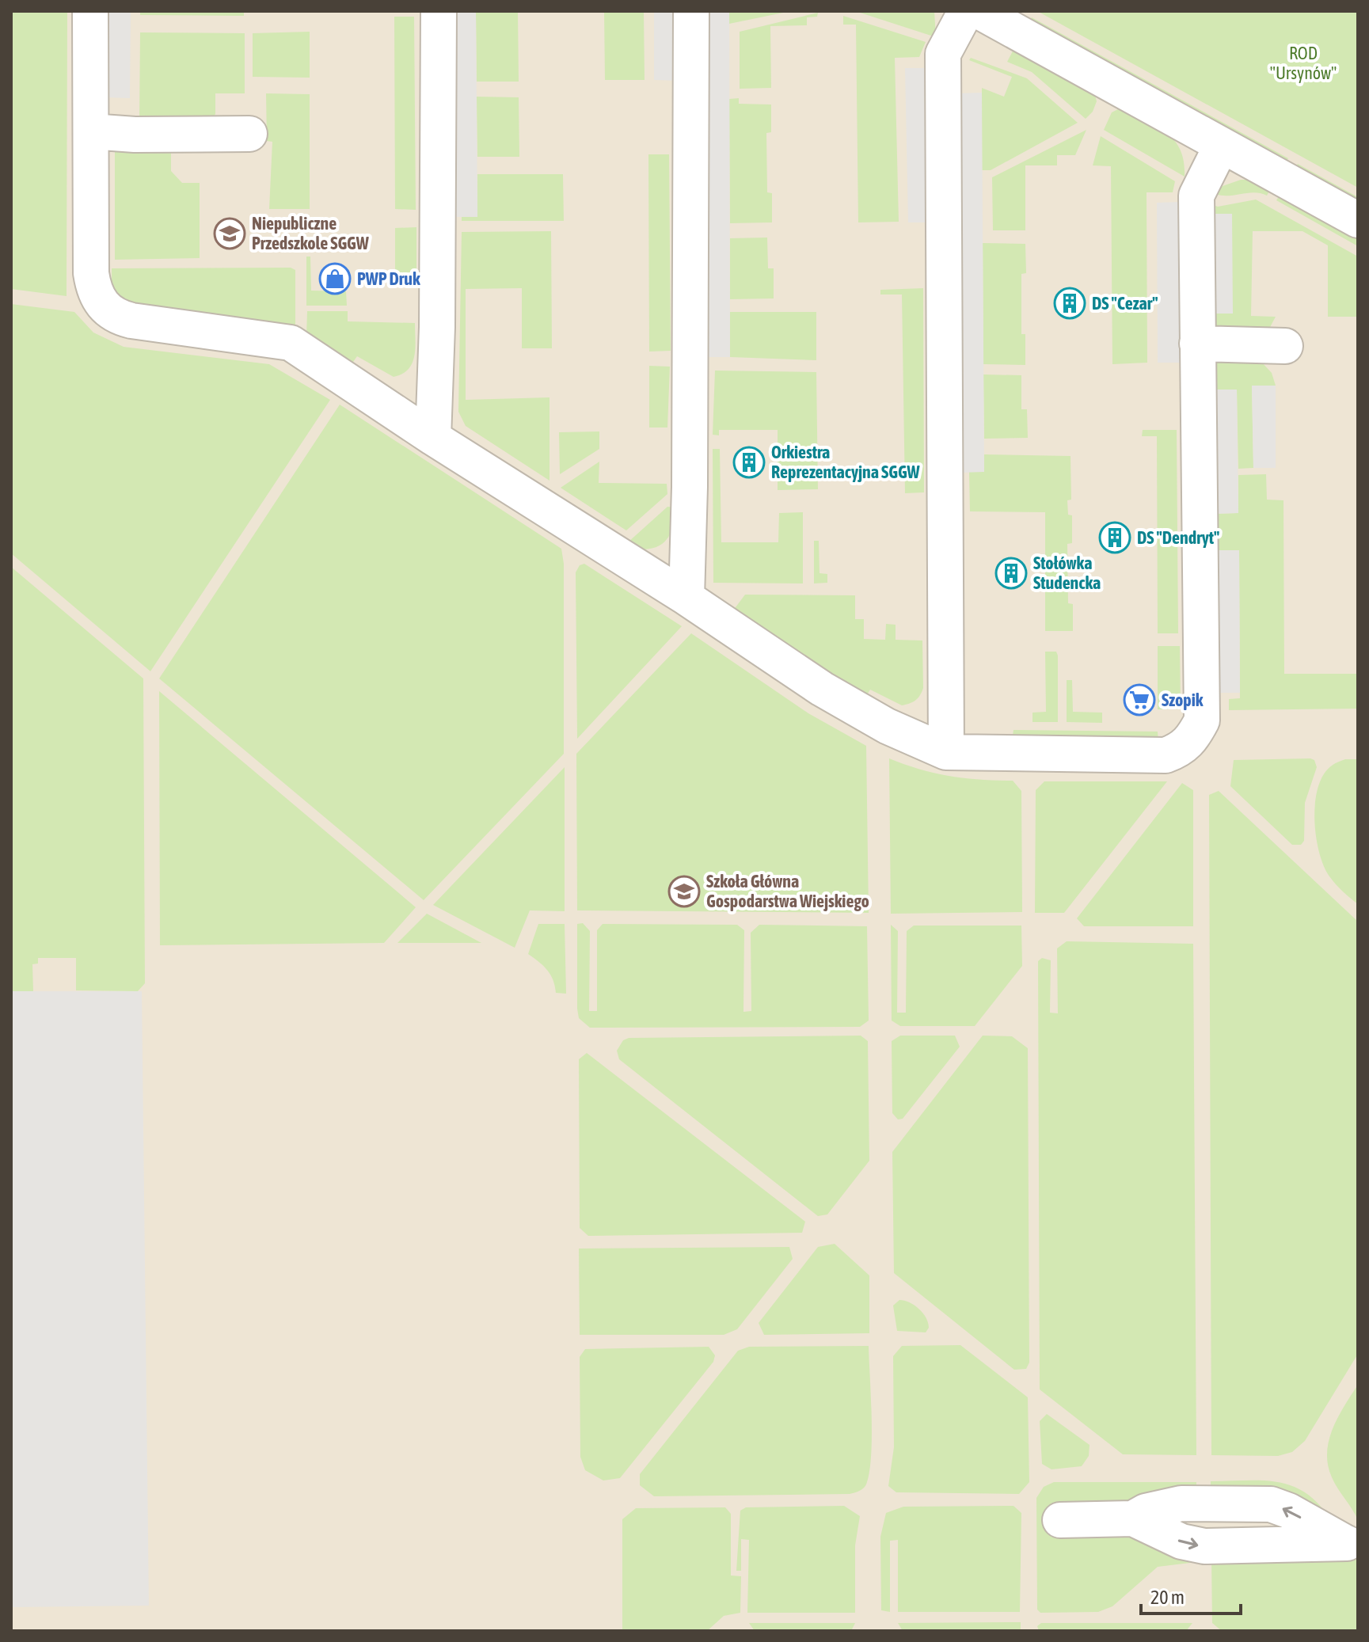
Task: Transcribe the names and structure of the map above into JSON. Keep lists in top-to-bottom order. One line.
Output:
{"parks":["ROD \"Ursynów\""],"places":{"school or university":["Niepubliczne Przedszkole SGGW","Szkoła Główna Gospodarstwa Wiejskiego"],"shop":["PWP Druk"],"building":["DS \"Cezar\"","Orkiestra Reprezentacyjna SGGW","DS \"Dendryt\"","Stołówka Studencka"],"supermarket":["Szopik"]},"scale_bar":"20 m"}
